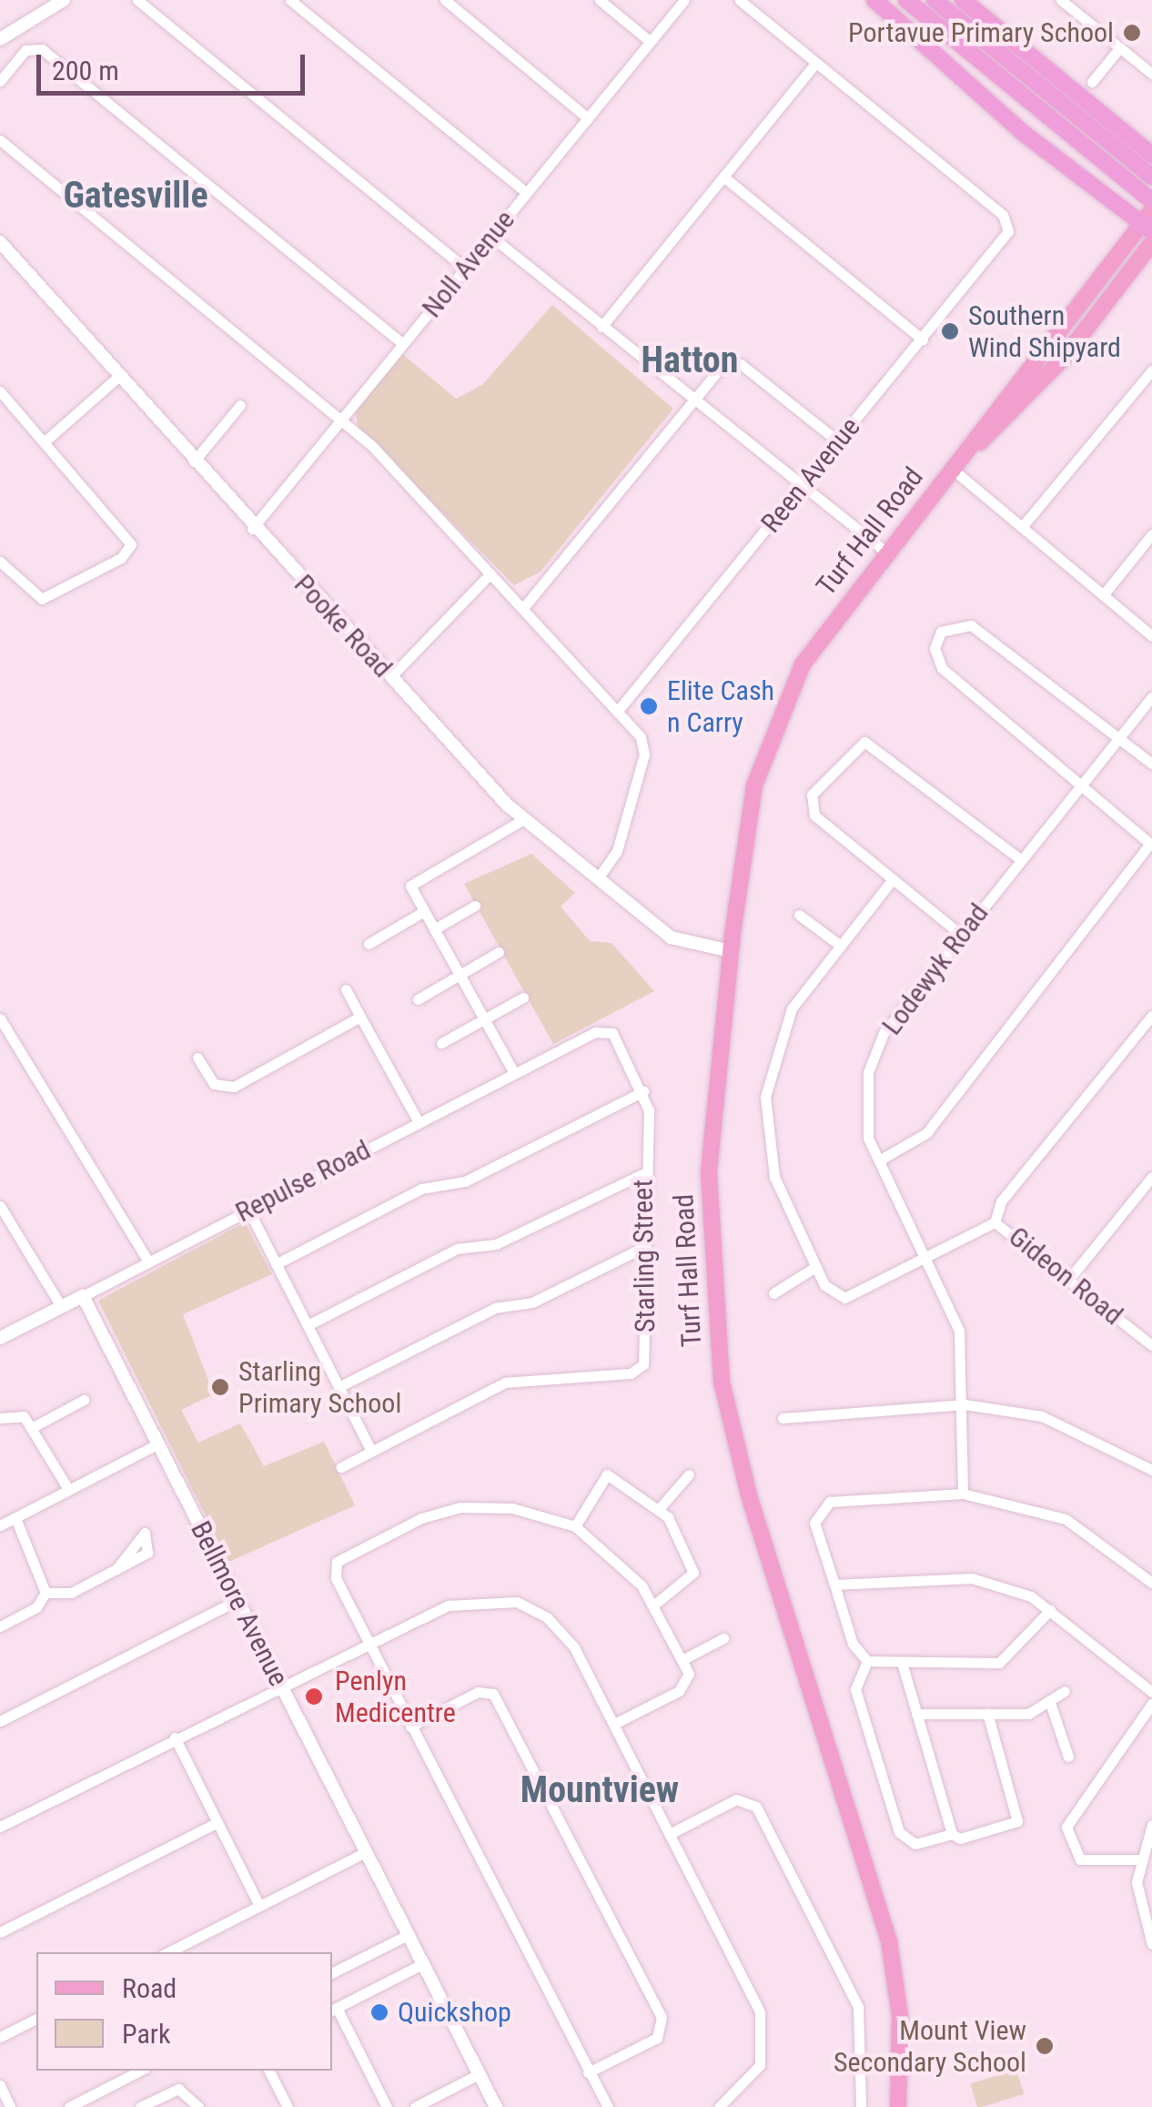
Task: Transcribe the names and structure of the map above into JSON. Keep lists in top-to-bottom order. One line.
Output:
{"streets":{"main road":["Turf Hall Road"],"street":["Noll Avenue","Reen Avenue","Pooke Road","Lodewyk Road","Repulse Road","Starling Street","Gideon Road","Bellmore Avenue"]},"crossings":[["Noll Avenue","Pooke Road"],["Turf Hall Road","Pooke Road"],["Lodewyk Road","Gideon Road"],["Repulse Road","Starling Street"],["Repulse Road","Bellmore Avenue"]],"districts":["Gatesville","Hatton","Mountview"],"places":["Portavue Primary School","Southern Wind Shipyard","Elite Cash n Carry","Starling Primary School","Penlyn Medicentre","Quickshop","Mount View Secondary School"],"legend":["Road","Park"],"scale_bar":"200 m"}
